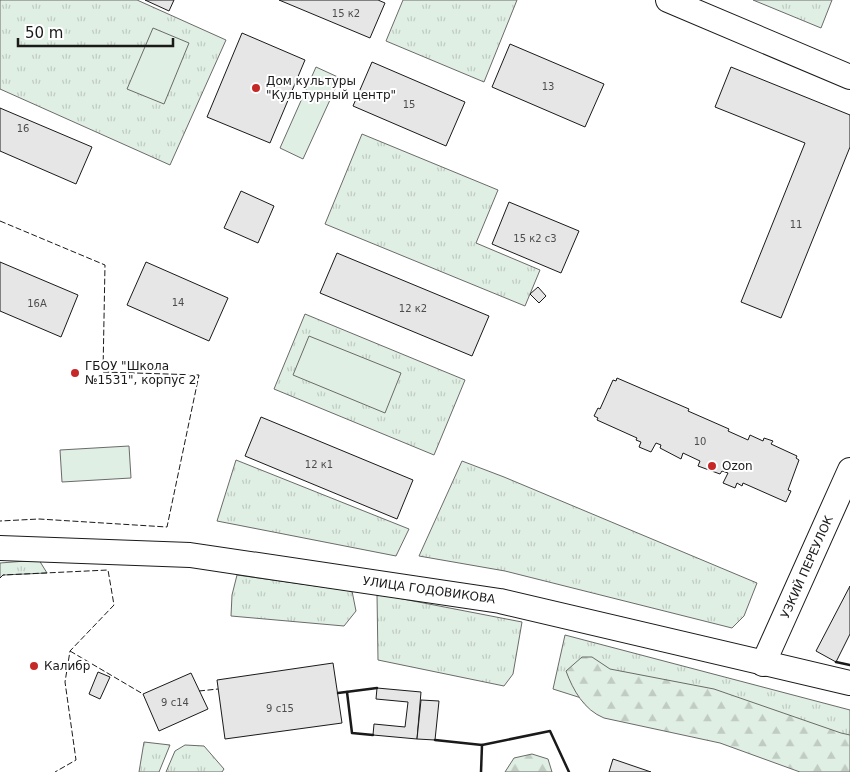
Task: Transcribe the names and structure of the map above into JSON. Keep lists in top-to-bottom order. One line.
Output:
{"streets":{"street":["УЗКИЙ ПЕРЕУЛОК","УЛИЦА ГОДОВИКОВА"]},"crossings":[["УЗКИЙ ПЕРЕУЛОК","УЛИЦА ГОДОВИКОВА"]],"places":["Дом культуры \"Культурный центр\"","ГБОУ \"Школа №1531\", корпус 2","Ozon","Калибр"],"house_numbers":["15 к2","13","15","16","11","15 к2 с3","14","16А","12 к2","10","12 к1","9 с14","9 с15"],"scale_bar":"50 m"}
